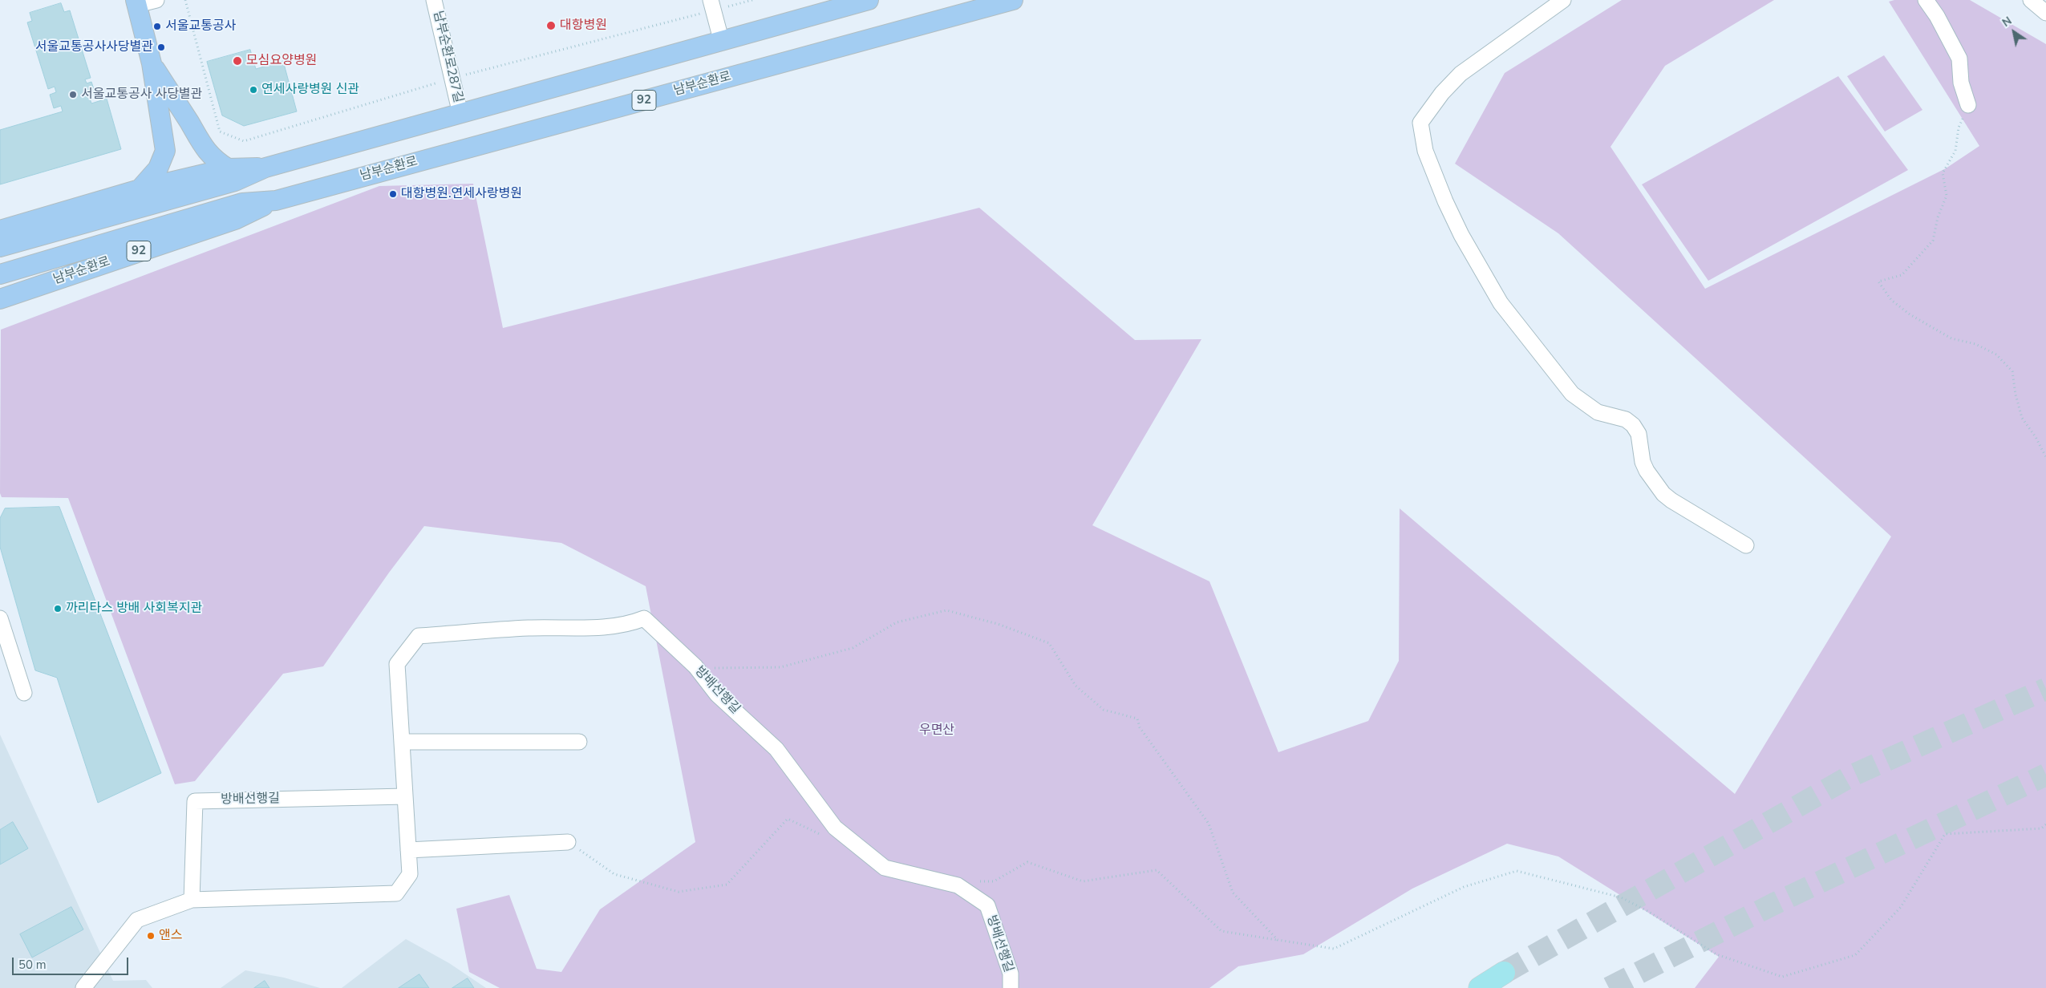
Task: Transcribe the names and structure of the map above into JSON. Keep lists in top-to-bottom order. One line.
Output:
{"streets":{"main road":["남부순환로","92"],"street":["남부순환로287길","방배선행길"]},"parks":["우면산"],"places":["대항병원","서울교통공사","서울교통공사사당별관","모심요양병원","연세사랑병원 신관","서울교통공사 사당별관","대항병원.연세사랑병원","까리타스 방배 사회복지관","앤스"],"scale_bar":"50 m","north":"top left"}
